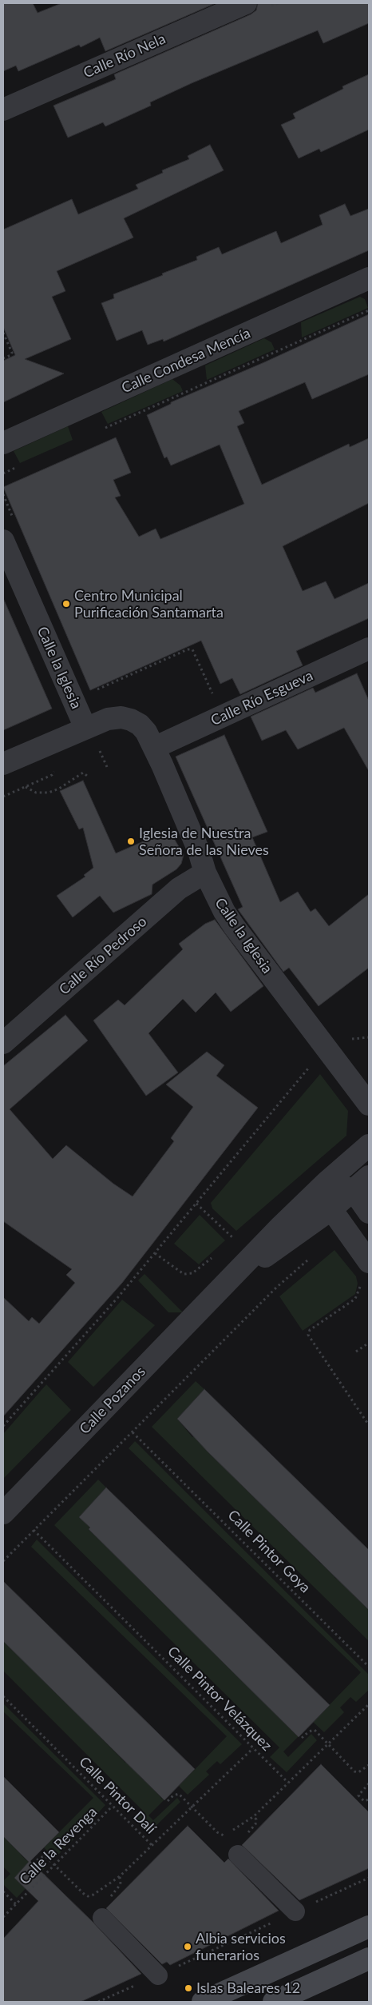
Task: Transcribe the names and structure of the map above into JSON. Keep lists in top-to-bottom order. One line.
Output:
{"streets":{"street":["Calle Río Nela","Calle Condesa Mencía","Calle la Iglesia","Calle Río Esgueva","Calle Río Pedroso","Calle Pozanos"],"path":["Calle Pintor Goya","Calle Pintor Velázquez","Calle Pintor Dalí","Calle la Revenga"]},"crossings":[["Calle la Iglesia","Calle Río Esgueva"],["Calle la Iglesia","Calle Río Pedroso"],["Calle Pintor Velázquez","Calle Pintor Dalí"],["Calle Pintor Dalí","Calle la Revenga"]],"places":["Centro Municipal Purificación Santamarta","Iglesia de Nuestra Señora de las Nieves","Albia servicios funerarios","Islas Baleares 12"]}
